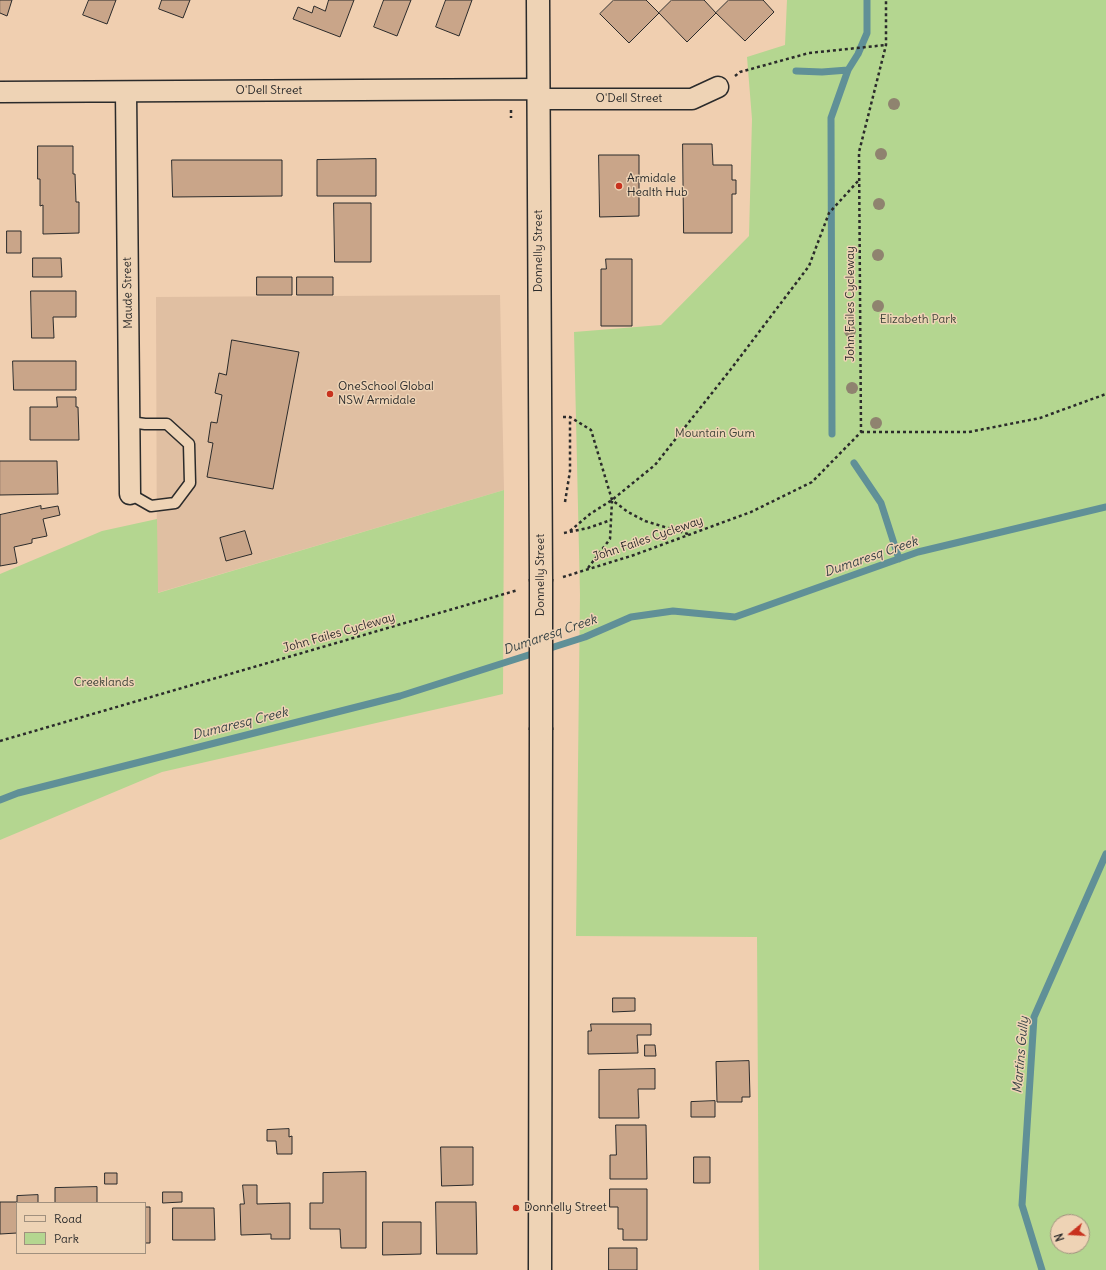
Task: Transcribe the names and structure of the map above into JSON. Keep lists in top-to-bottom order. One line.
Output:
{"streets":{"street":["O'Dell Street","Donnelly Street","Maude Street"],"path":["John Failes Cycleway"]},"crossings":[["O'Dell Street","Donnelly Street"],["O'Dell Street","Maude Street"],["Donnelly Street","John Failes Cycleway"]],"water":["Dumaresq Creek","Martins Gully"],"parks":["Elizabeth Park","Mountain Gum","Creeklands"],"places":["Armidale Health Hub","OneSchool Global NSW Armidale","Donnelly Street"],"legend":["Road","Park"],"north":"left"}
